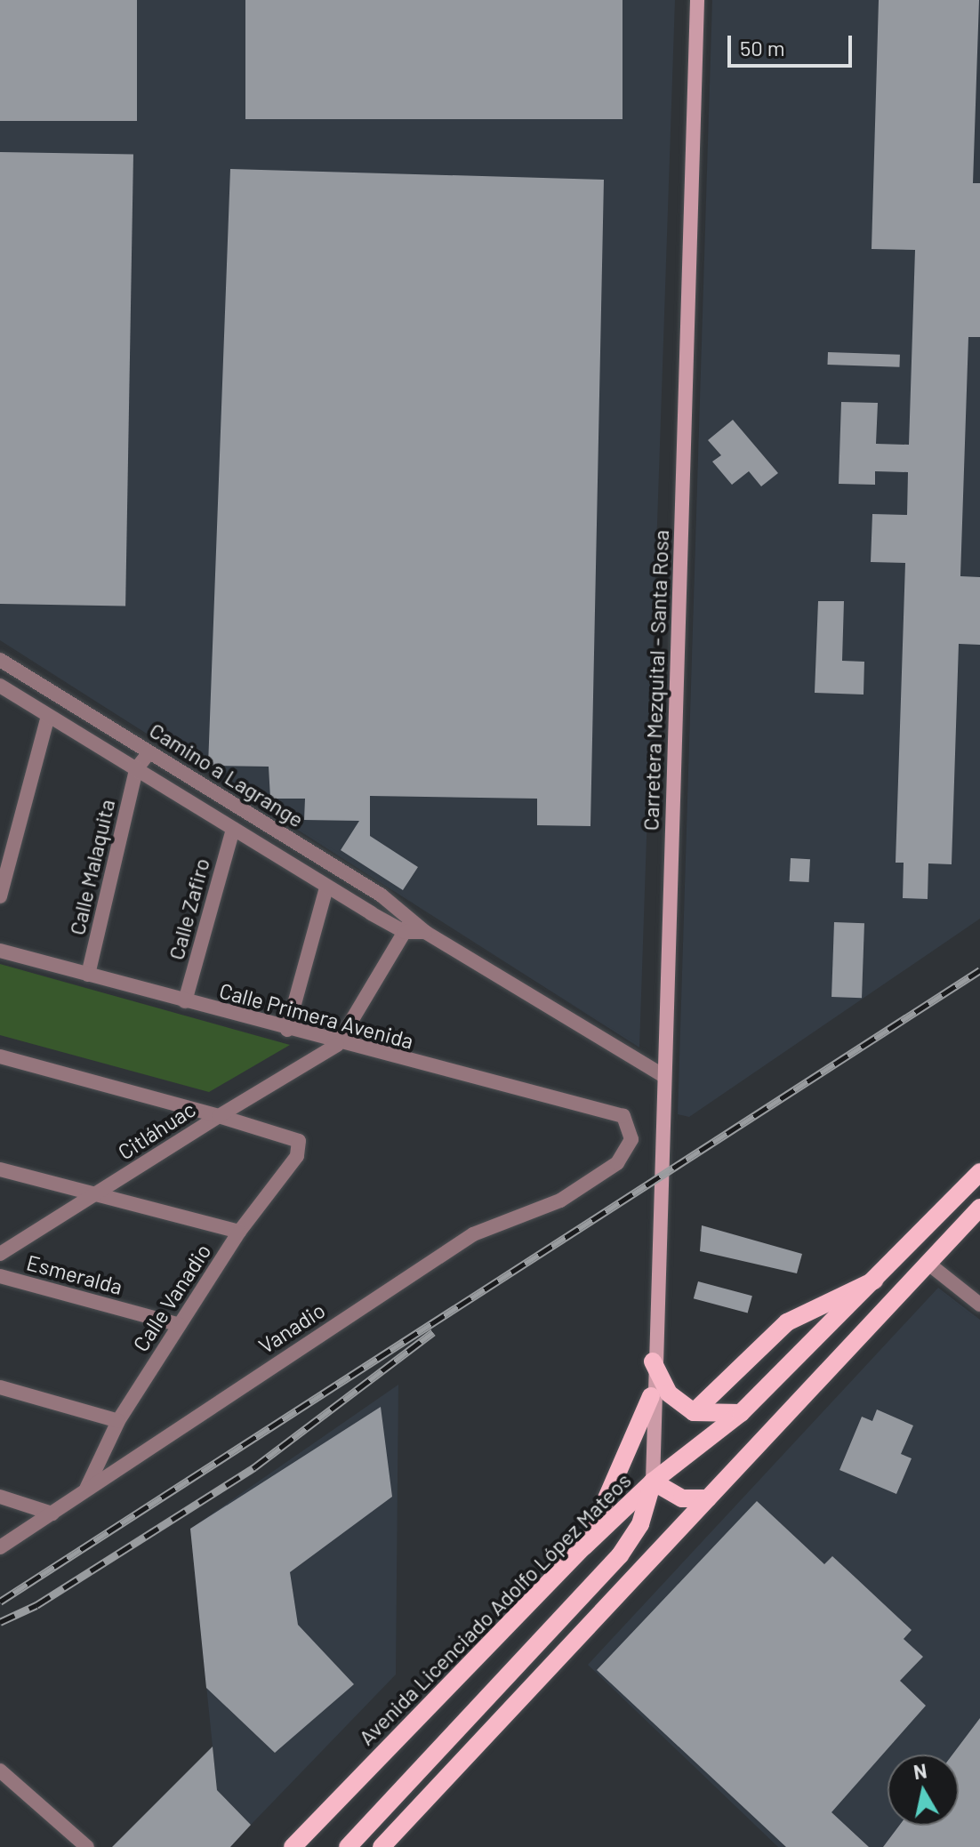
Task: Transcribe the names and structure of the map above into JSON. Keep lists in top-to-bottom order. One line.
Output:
{"streets":{"main road":["Carretera Mezquital - Santa Rosa","Avenida Licenciado Adolfo López Mateos"],"street":["Camino a Lagrange","Calle Malaquita","Calle Zafiro","Calle Primera Avenida","Citláhuac","Esmeralda","Calle Vanadio","Vanadio"]},"crossings":[["Carretera Mezquital - Santa Rosa","Camino a Lagrange"],["Carretera Mezquital - Santa Rosa","Avenida Licenciado Adolfo López Mateos"],["Camino a Lagrange","Calle Malaquita"],["Camino a Lagrange","Calle Zafiro"],["Calle Malaquita","Calle Primera Avenida"],["Calle Zafiro","Calle Primera Avenida"],["Calle Primera Avenida","Citláhuac"],["Calle Primera Avenida","Vanadio"],["Citláhuac","Calle Vanadio"],["Esmeralda","Calle Vanadio"],["Calle Vanadio","Vanadio"]],"scale_bar":"50 m","north":"top"}
